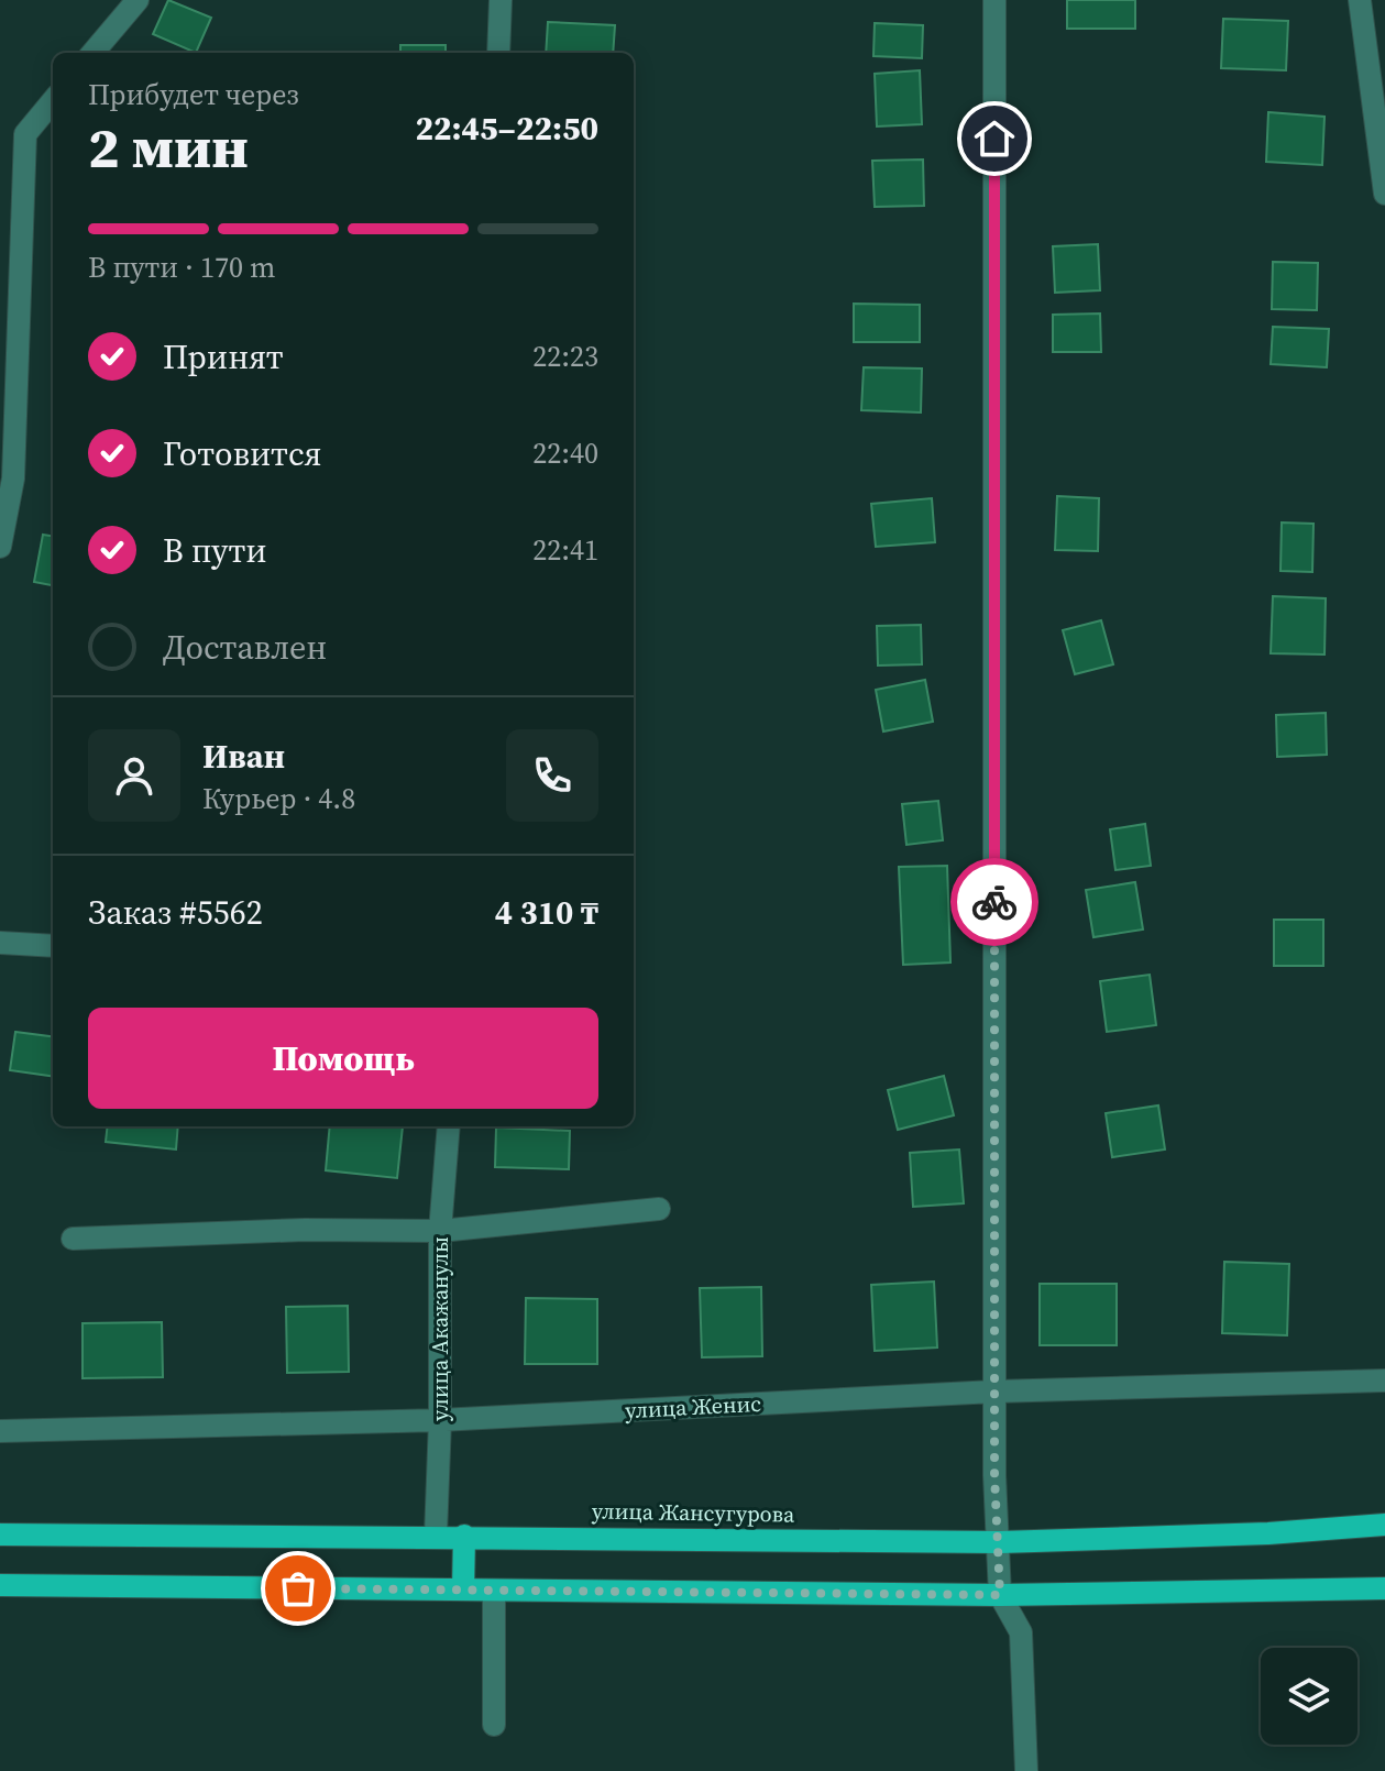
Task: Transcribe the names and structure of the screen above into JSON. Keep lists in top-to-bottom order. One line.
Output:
{"streets":{"main road":["улица Жансугурова"],"street":["улица Акажанулы","улица Женис"]},"crossings":[["улица Акажанулы","улица Женис"],["улица Акажанулы","улица Жансугурова"]],"page":{"heading":["2 мин","Прибудет через","22:45–22:50"],"panel":["Иван","Курьер · 4.8","Заказ #5562","4 310 ₸"],"bar":"В пути · 170 m","list":[["Принят","22:23"],["Готовится","22:40"],["В пути","22:41"],"Доставлен"],"buttons":"Помощь"}}
